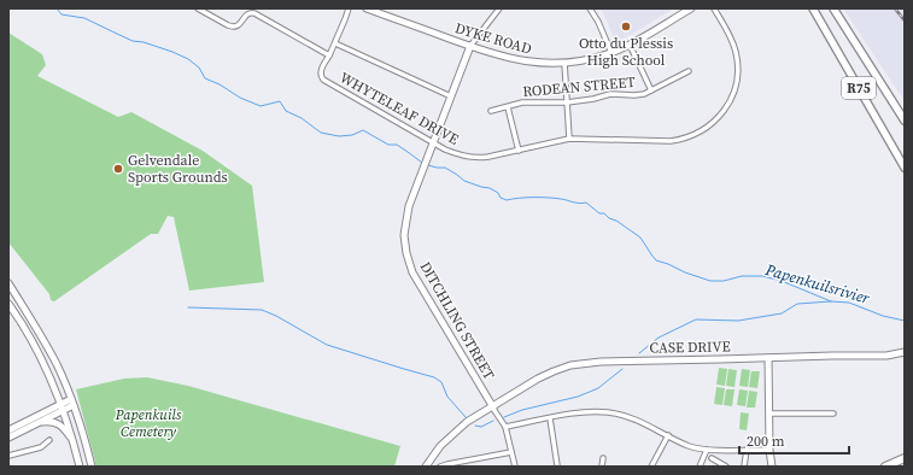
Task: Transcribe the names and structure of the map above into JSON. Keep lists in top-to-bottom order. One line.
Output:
{"streets":{"main road":["R75"],"street":["DYKE ROAD","RODEAN STREET","WHYTELEAF DRIVE","DITCHLING STREET","CASE DRIVE"]},"crossings":[["DYKE ROAD","RODEAN STREET"],["DYKE ROAD","DITCHLING STREET"],["RODEAN STREET","WHYTELEAF DRIVE"],["WHYTELEAF DRIVE","DITCHLING STREET"],["DITCHLING STREET","CASE DRIVE"]],"water":["Papenkuilsrivier"],"parks":["Papenkuils Cemetery"],"places":["Otto du Plessis High School","Gelvendale Sports Grounds"],"scale_bar":"200 m"}
